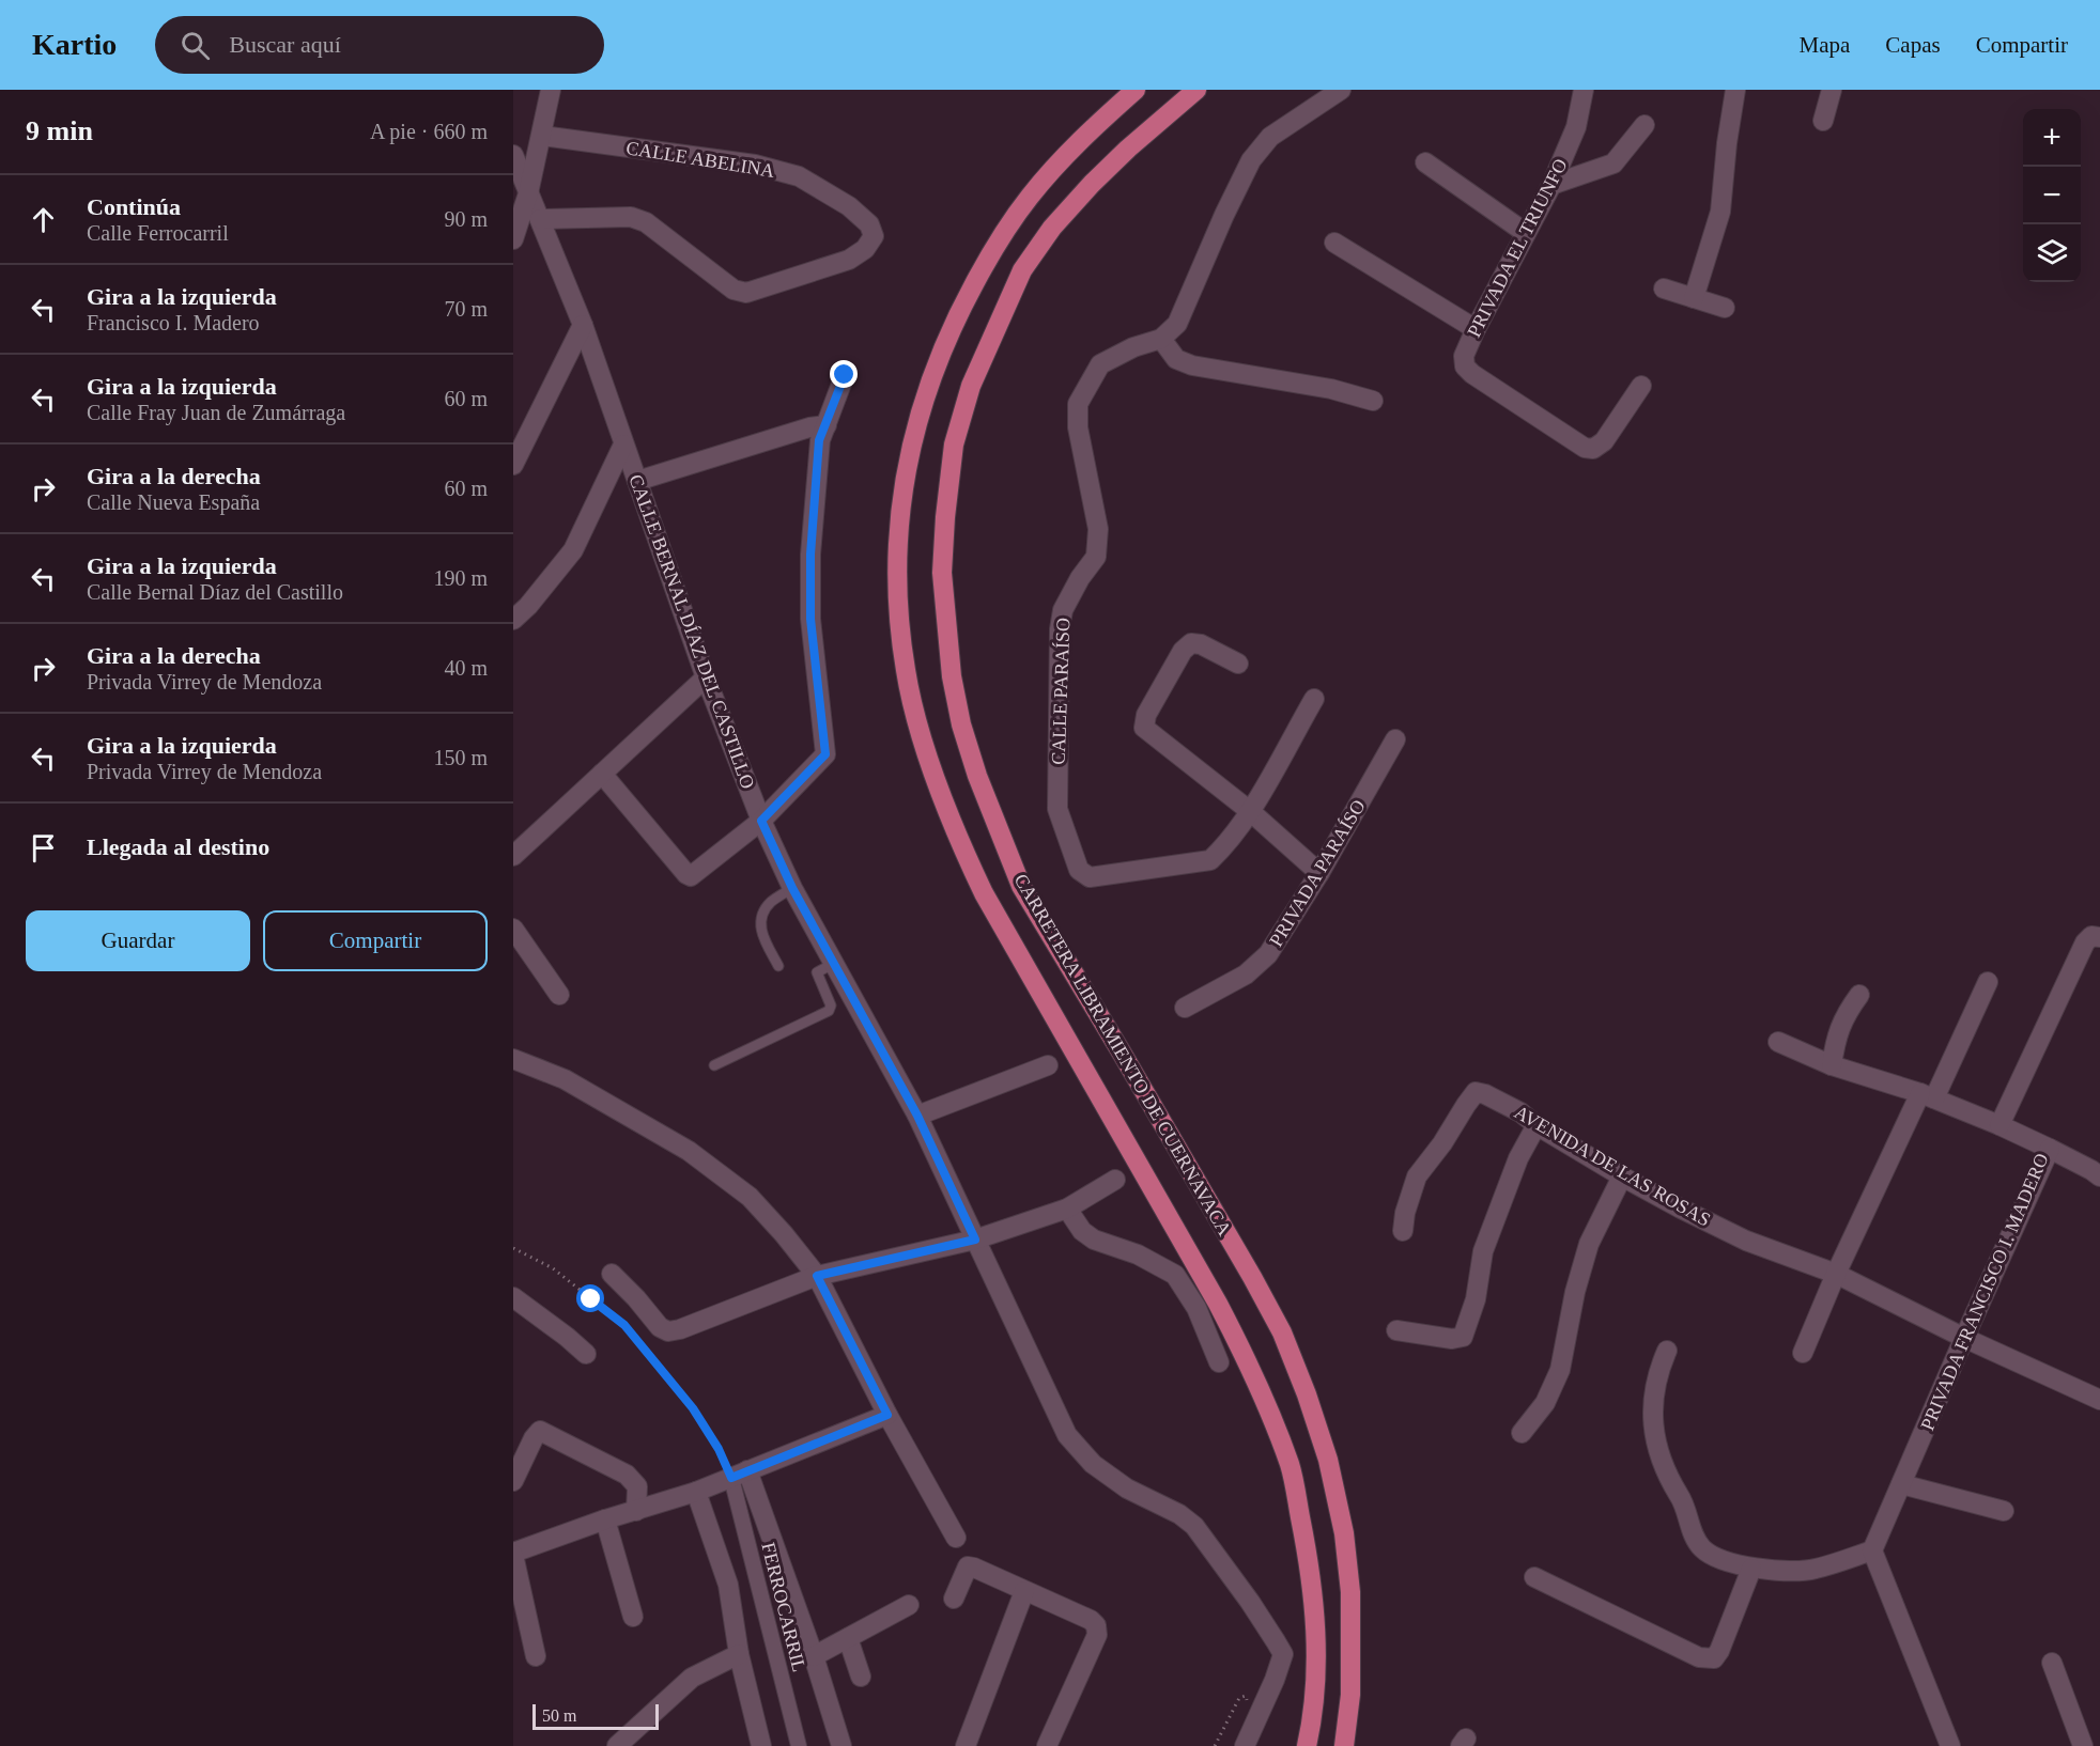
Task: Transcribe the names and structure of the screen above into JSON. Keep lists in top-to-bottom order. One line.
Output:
{"streets":{"highway":["CARRETERA LIBRAMIENTO DE CUERNAVACA"],"street":["CALLE ABELINA","PRIVADA EL TRIUNFO","CALLE BERNAL DÍAZ DEL CASTILLO","CALLE PARAÍSO","PRIVADA PARAÍSO","AVENIDA DE LAS ROSAS","PRIVADA FRANCISCO I. MADERO","FERROCARRIL"]},"crossings":[["CALLE ABELINA","CALLE BERNAL DÍAZ DEL CASTILLO"],["AVENIDA DE LAS ROSAS","PRIVADA FRANCISCO I. MADERO"]],"scale_bar":"50 m","page":{"header":"Kartio","search":"Buscar aquí","nav":["Mapa","Capas","Compartir"],"heading":["9 min","A pie · 660 m"],"map_buttons":["+","−"],"list":[["Continúa","Calle Ferrocarril","90 m"],["Gira a la izquierda","Francisco I. Madero","70 m"],["Gira a la izquierda","Calle Fray Juan de Zumárraga","60 m"],["Gira a la derecha","Calle Nueva España","60 m"],["Gira a la izquierda","Calle Bernal Díaz del Castillo","190 m"],["Gira a la derecha","Privada Virrey de Mendoza","40 m"],["Gira a la izquierda","Privada Virrey de Mendoza","150 m"],"Llegada al destino"],"buttons":["Guardar","Compartir"],"scale":"50 m"}}
